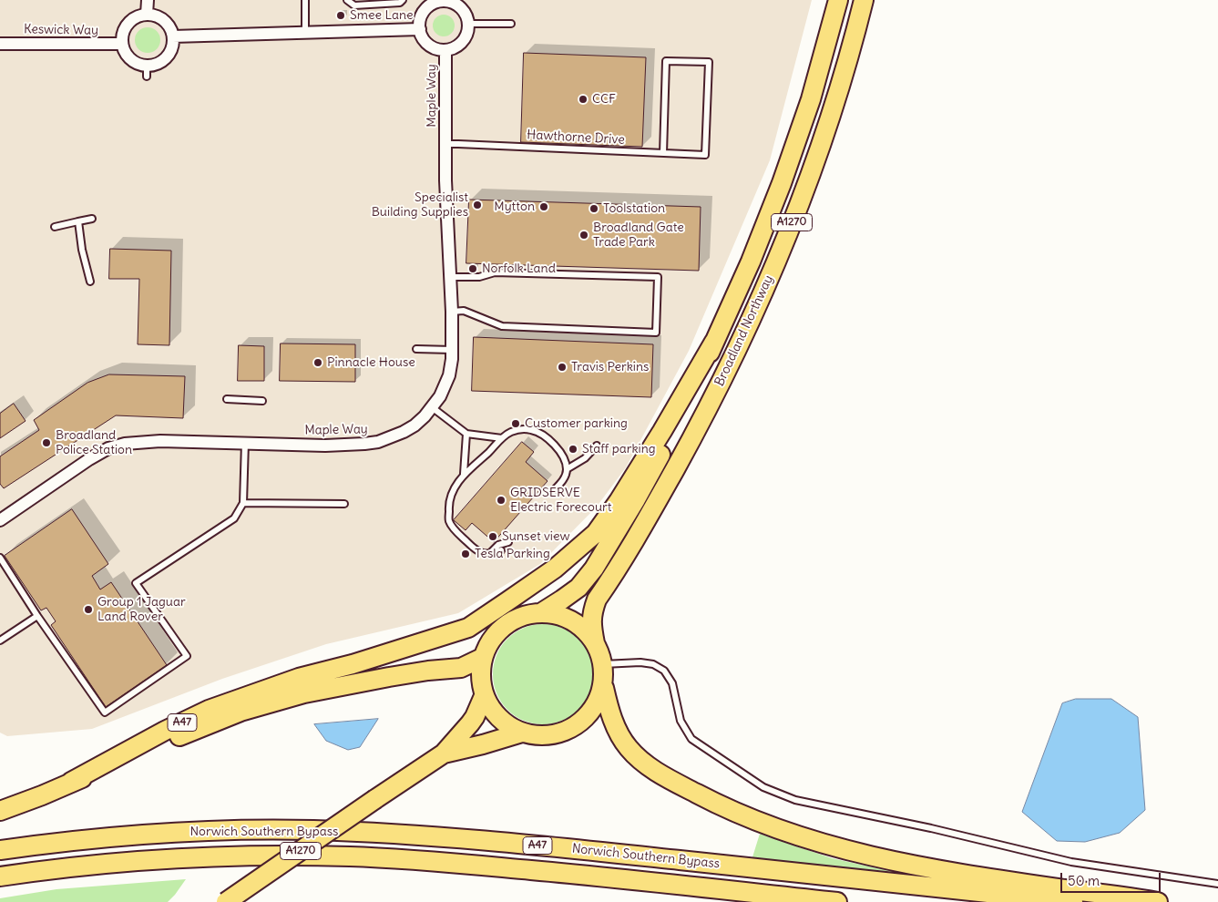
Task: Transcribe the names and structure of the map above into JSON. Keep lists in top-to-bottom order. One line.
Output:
{"streets":{"highway":["A1270","Broadland Northway","A47","Norwich Southern Bypass"],"street":["Keswick Way","Maple Way"],"lane":["Hawthorne Drive"]},"crossings":[["Maple Way","Hawthorne Drive"],["A1270","Broadland Northway"],["A1270","A47"],["Broadland Northway","A47"]],"places":["Smee Lane","CCF","Specialist Building Supplies","Mytton","Toolstation","Broadland Gate Trade Park","Norfolk Land","Pinnacle House","Travis Perkins","Customer parking","Broadland Police Station","Staff parking","GRIDSERVE Electric Forecourt","Sunset view","Tesla Parking","Group 1 Jaguar Land Rover"],"scale_bar":"50 m"}
